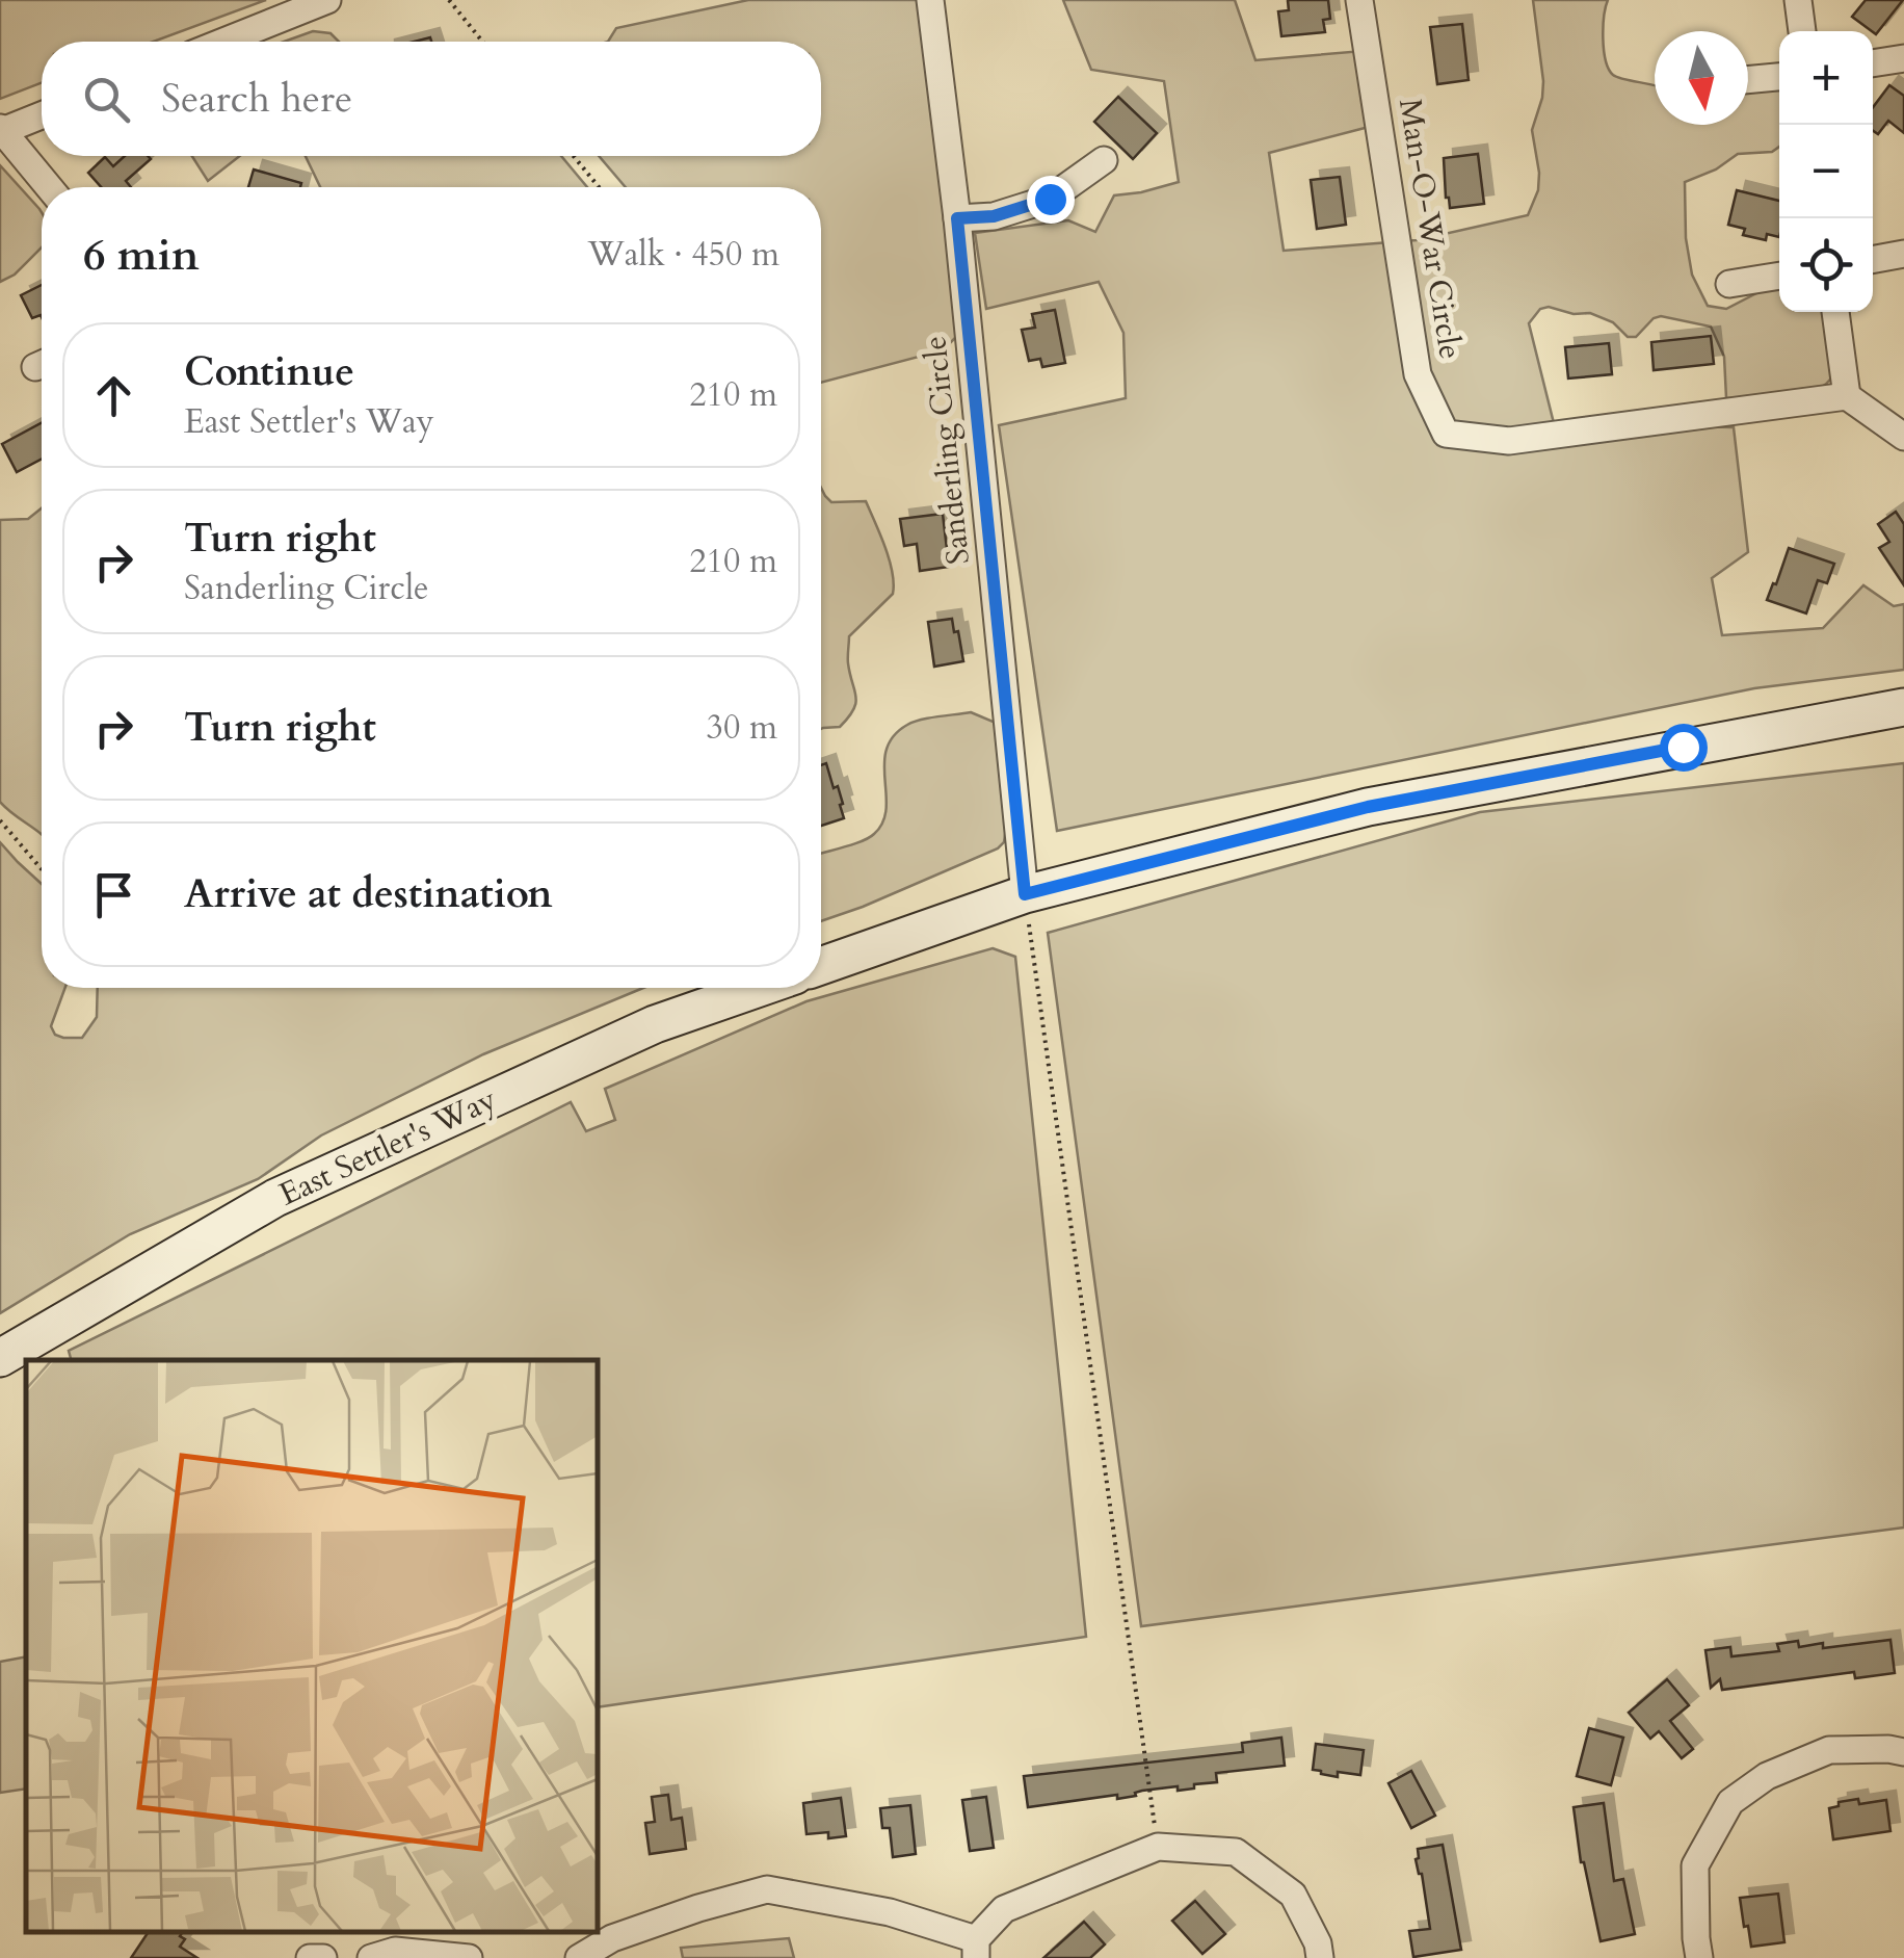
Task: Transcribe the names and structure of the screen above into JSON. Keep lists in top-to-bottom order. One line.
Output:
{"streets":{"main road":["East Settler's Way"],"street":["Man-O-War Circle","Sanderling Circle"]},"north":"bottom","page":{"map_buttons":["+","−"],"search":"Search here","heading":["6 min","Walk · 450 m"],"list":[["Continue","East Settler's Way","210 m"],["Turn right","Sanderling Circle","210 m"],["Turn right","30 m"],"Arrive at destination"]}}
